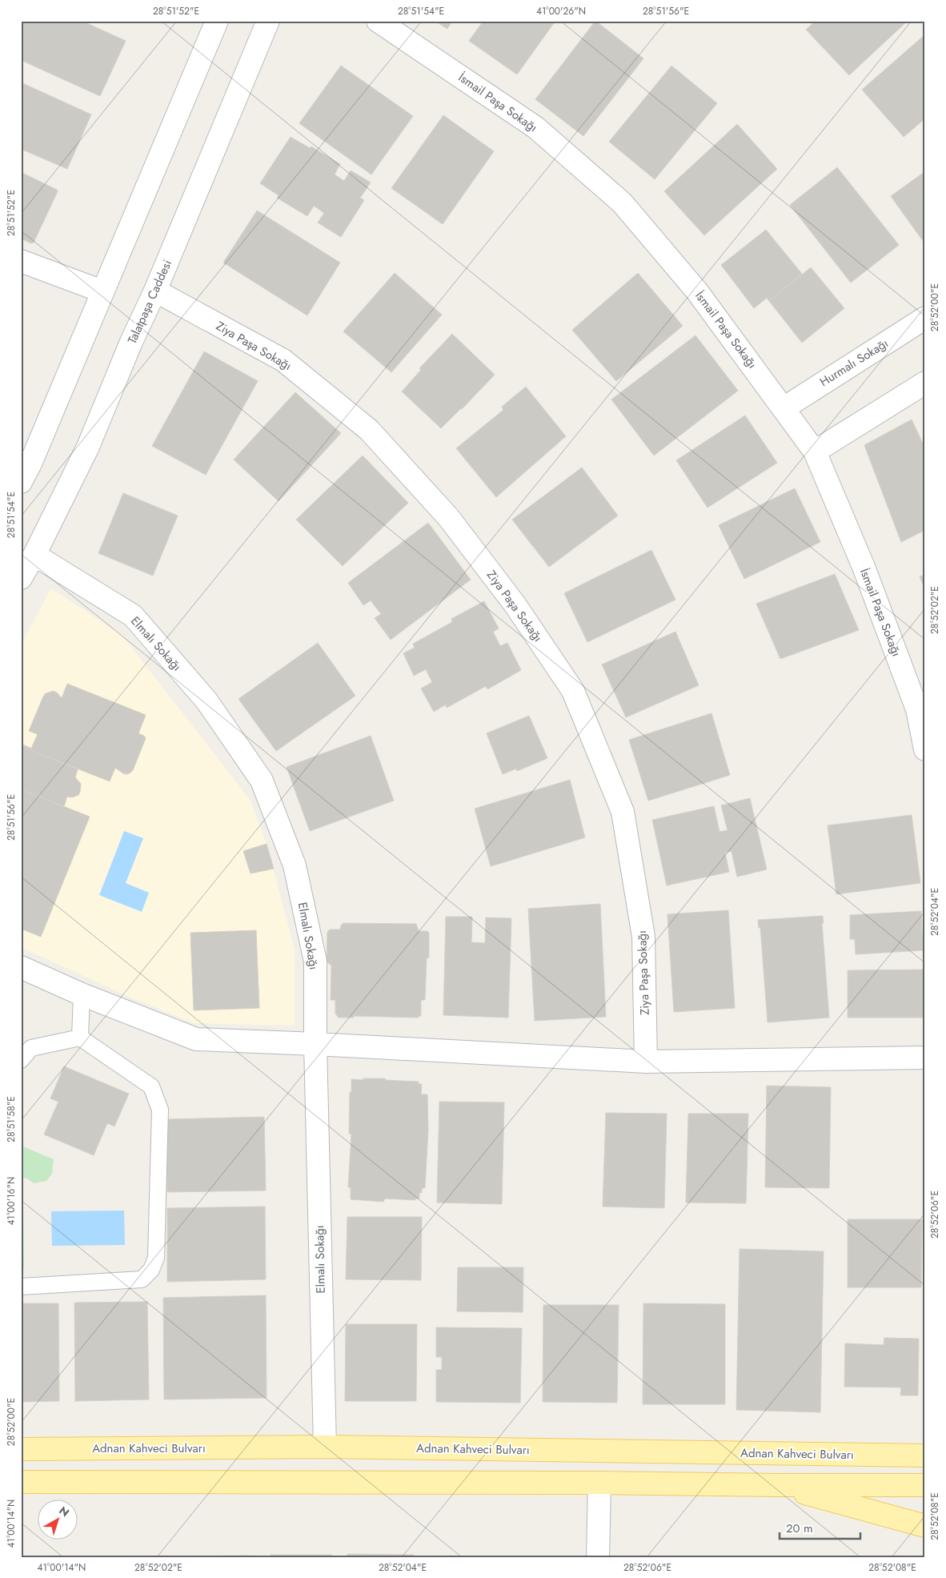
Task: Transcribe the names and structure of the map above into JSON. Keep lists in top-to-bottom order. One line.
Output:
{"streets":{"main road":["Adnan Kahveci Bulvarı"],"street":["İsmail Paşa Sokağı","Talatpaşa Caddesi","Ziya Paşa Sokağı","Hurmalı Sokağı","Elmalı Sokağı"]},"crossings":[["İsmail Paşa Sokağı","Hurmalı Sokağı"],["Talatpaşa Caddesi","Ziya Paşa Sokağı"],["Talatpaşa Caddesi","Elmalı Sokağı"],["Elmalı Sokağı","Adnan Kahveci Bulvarı"]],"scale_bar":"20 m","north":"top right","coordinates":["28°51'52\"E","28°51'54\"E","41°00'26\"N","28°51'56\"E","28°52'00\"E","28°52'02\"E","28°52'04\"E","28°51'58\"E","41°00'16\"N","28°52'06\"E","28°52'08\"E","41°00'14\"N"]}
